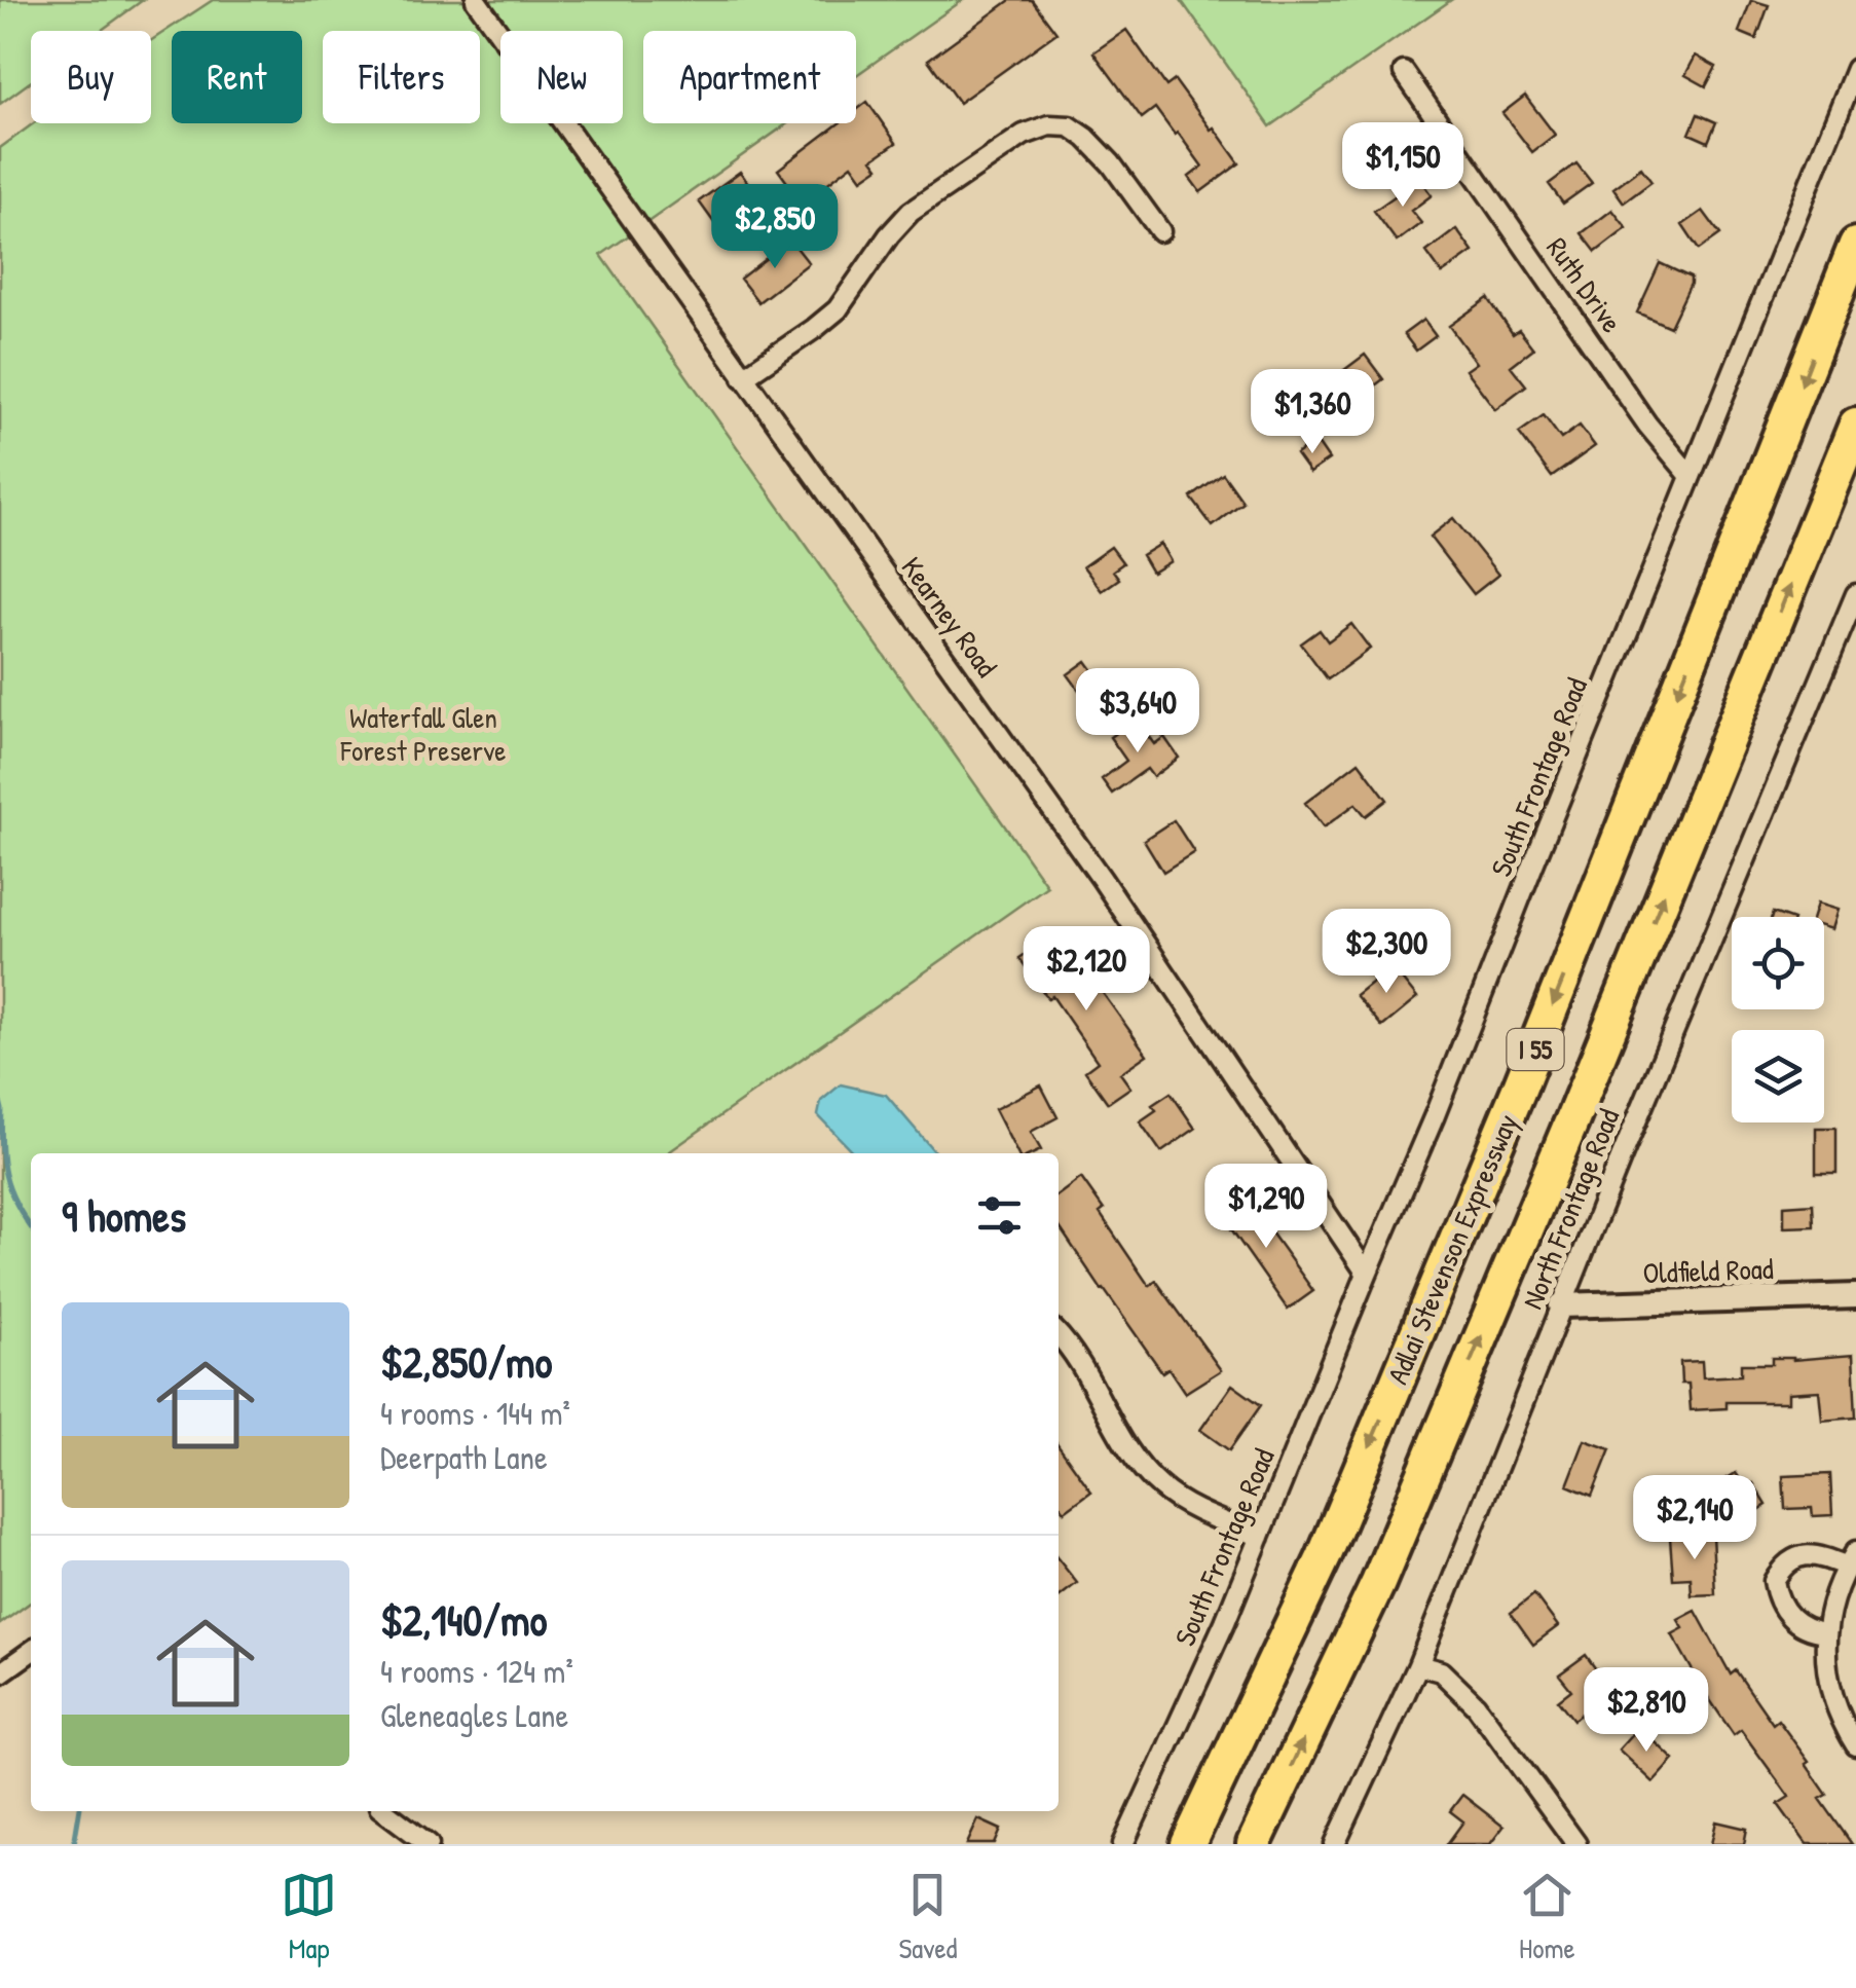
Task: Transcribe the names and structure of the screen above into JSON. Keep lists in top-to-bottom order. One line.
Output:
{"streets":{"highway":["I 55","Adlai Stevenson Expressway"],"street":["Ruth Drive","Kearney Road","South Frontage Road","North Frontage Road","Oldfield Road"]},"crossings":[["Ruth Drive","South Frontage Road"],["Kearney Road","South Frontage Road"],["North Frontage Road","Oldfield Road"]],"parks":["Waterfall Glen Forest Preserve"],"page":{"chip":["Buy","Rent","Filters","New","Apartment"],"price":["$1,150","$2,850","$1,360","$3,640","$2,300","$2,120","$1,290","$2,140","$2,810"],"heading":"9 homes","list":[{"name":"$2,850/mo","note":"4 rooms · 144 m² · Deerpath Lane"},{"name":"$2,140/mo","note":"4 rooms · 124 m² · Gleneagles Lane"}],"tabs":["Map","Saved","Home"]}}
